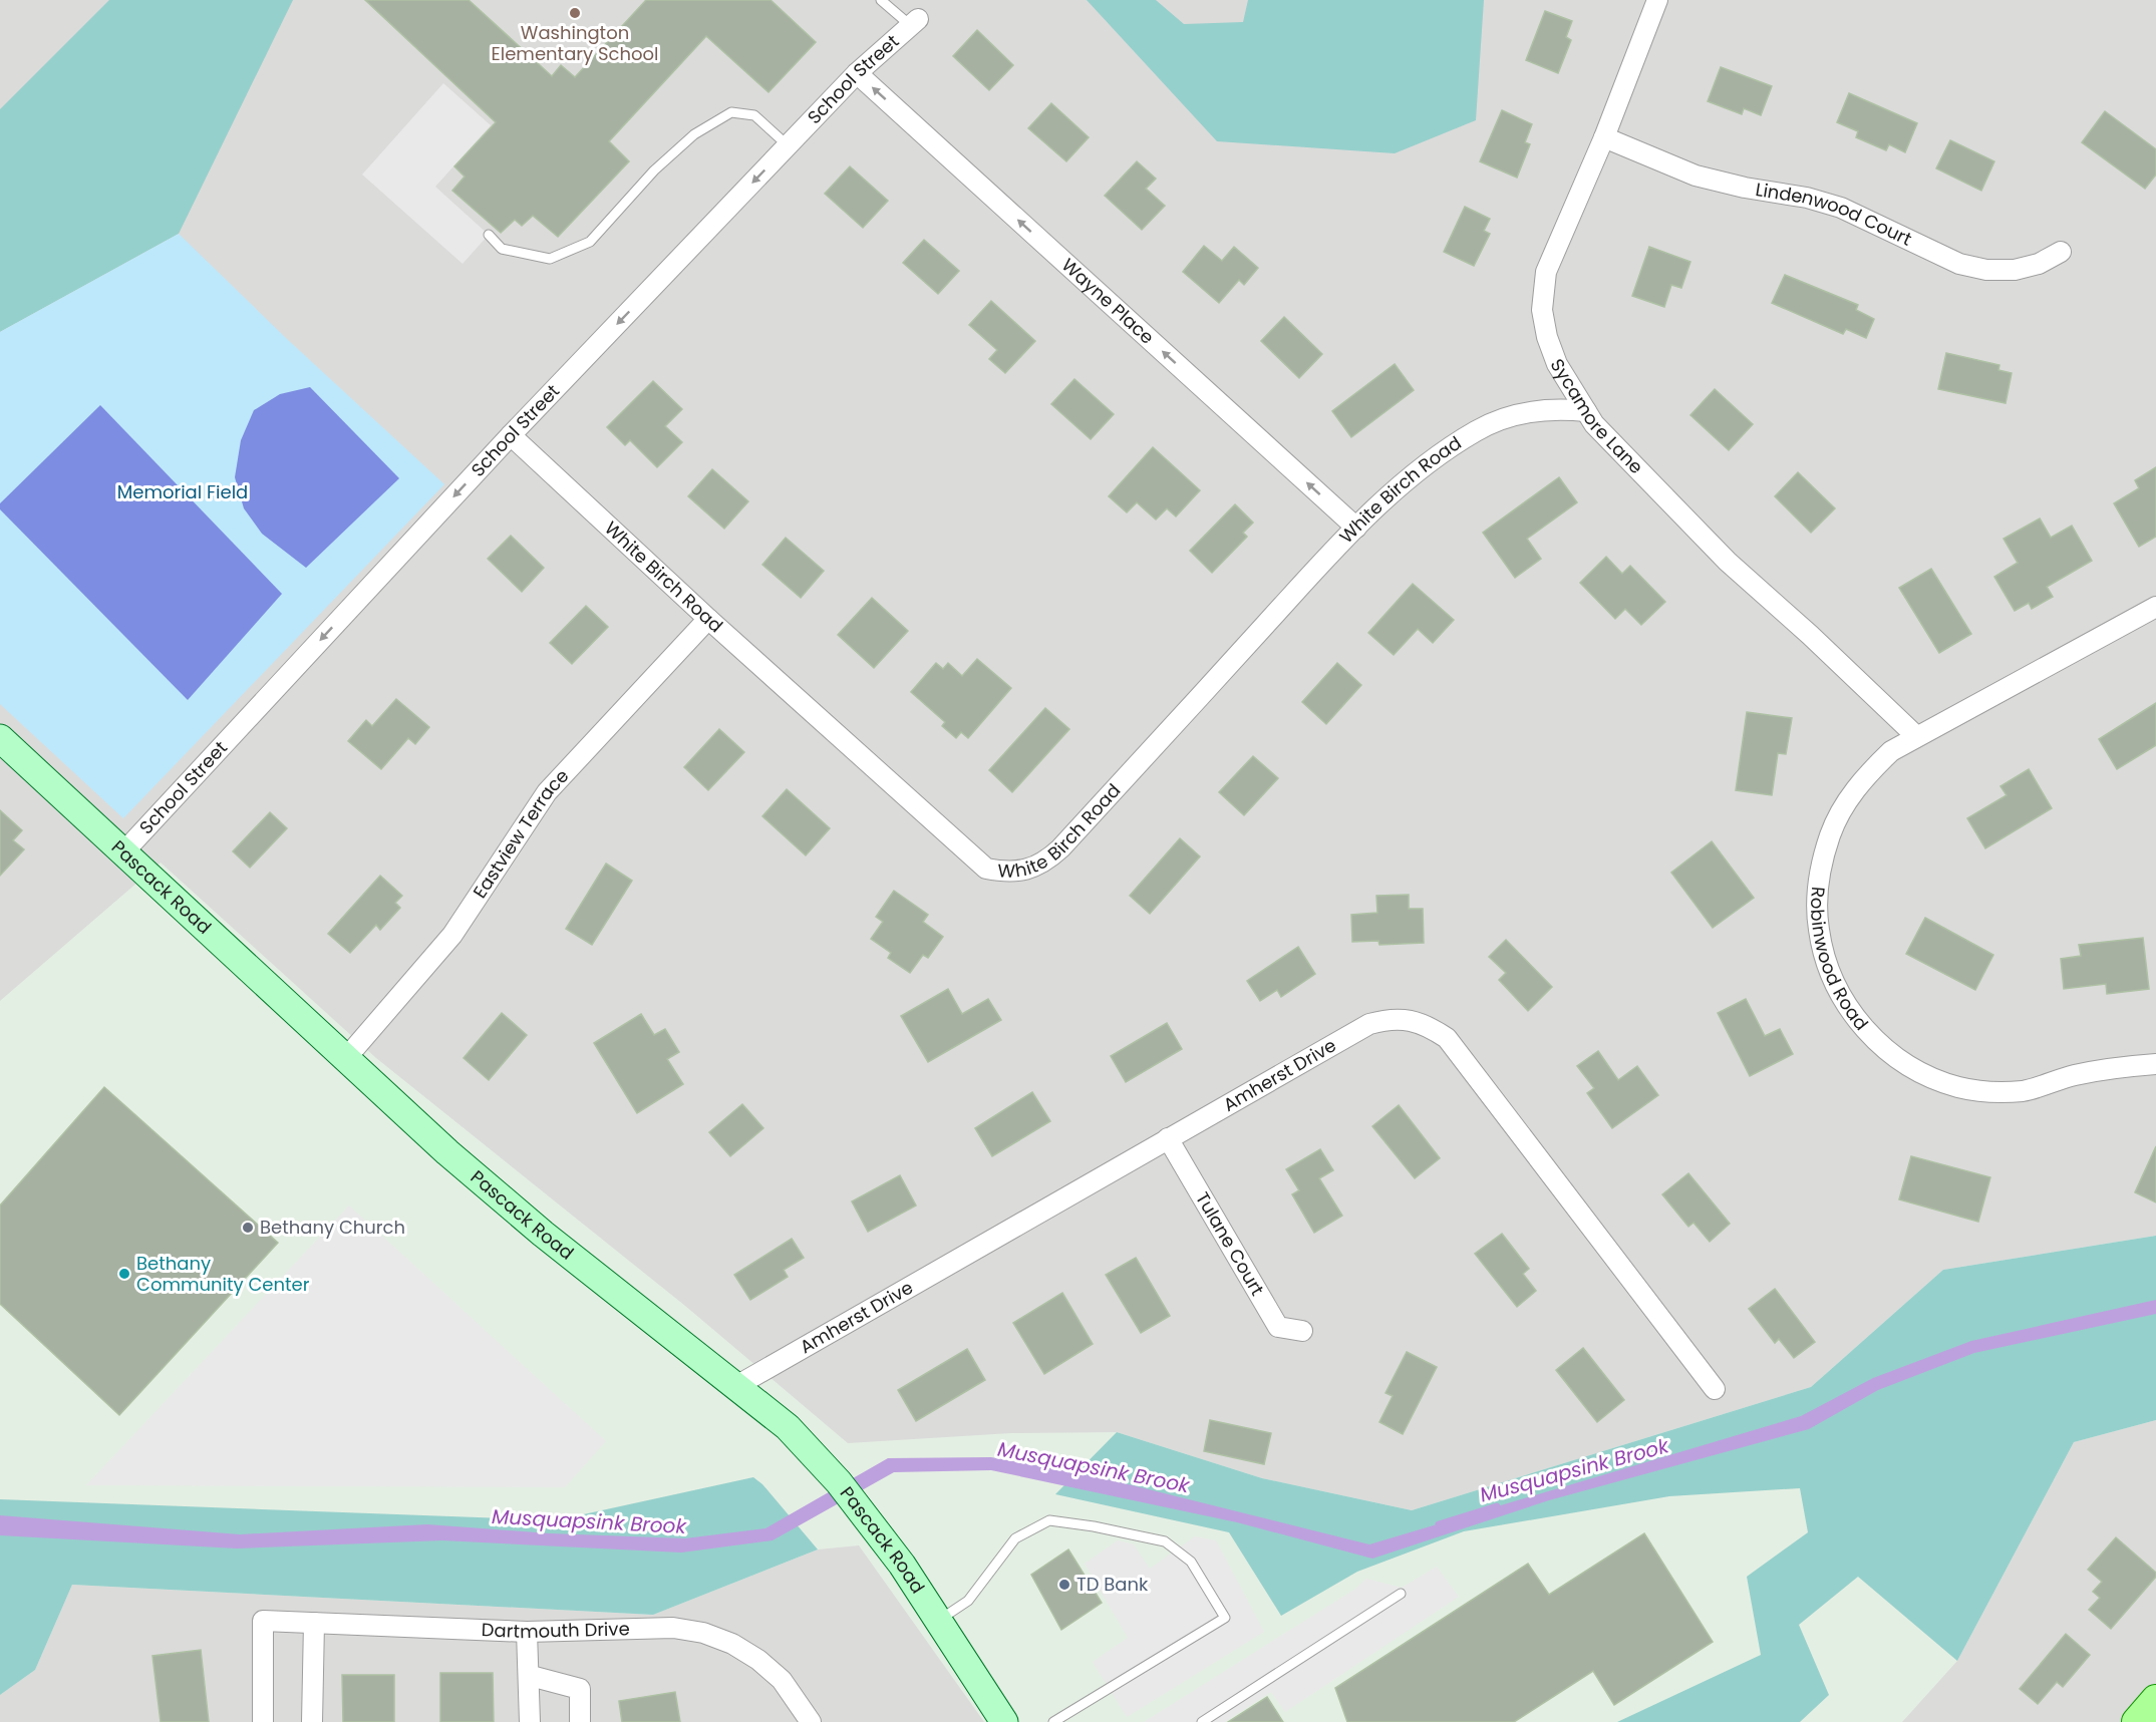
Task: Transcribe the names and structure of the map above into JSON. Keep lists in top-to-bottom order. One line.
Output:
{"streets":{"street":["School Street","Lindenwood Court","Wayne Place","Sycamore Lane","White Birch Road","Eastview Terrace","Pascack Road","Robinwood Road","Amherst Drive","Tulane Court","Dartmouth Drive"]},"crossings":[["School Street","Wayne Place"],["School Street","White Birch Road"],["School Street","Pascack Road"],["Lindenwood Court","Sycamore Lane"],["Wayne Place","White Birch Road"],["Sycamore Lane","White Birch Road"],["Sycamore Lane","Robinwood Road"],["White Birch Road","Eastview Terrace"],["Eastview Terrace","Pascack Road"],["Pascack Road","Amherst Drive"],["Amherst Drive","Tulane Court"]],"one_way":["School Street","Wayne Place"],"water":["Musquapsink Brook"],"parks":["Memorial Field"],"places":["Washington Elementary School","Bethany Church","Bethany Community Center","TD Bank"]}
